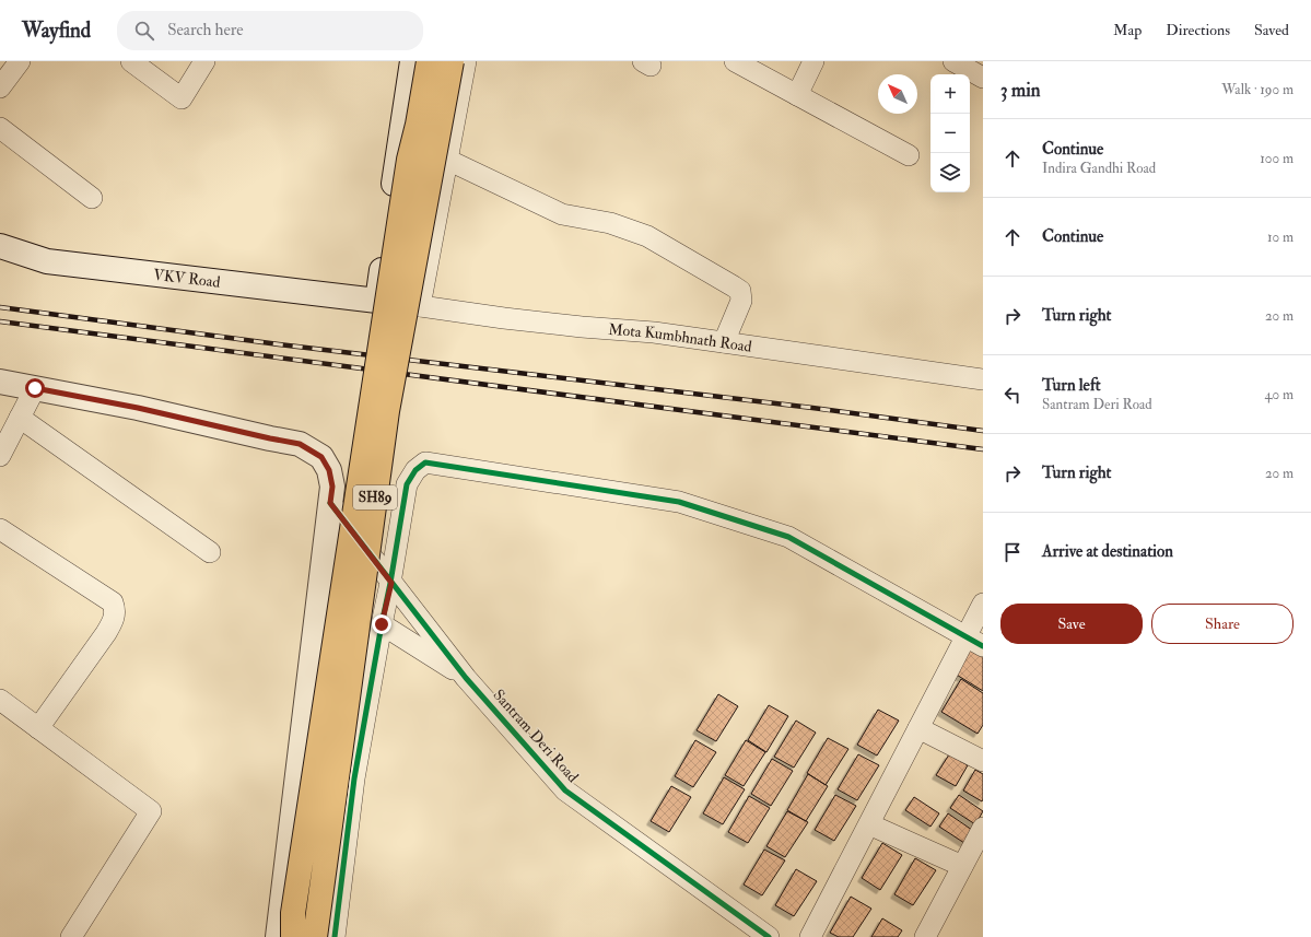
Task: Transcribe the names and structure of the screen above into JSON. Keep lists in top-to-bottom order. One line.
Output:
{"streets":{"main road":["SH89"],"street":["VKV Road","Mota Kumbhnath Road","Santram Deri Road"]},"crossings":[["VKV Road","Mota Kumbhnath Road"]],"north":"top left","page":{"header":"Wayfind","search":"Search here","nav":["Map","Directions","Saved"],"heading":["3 min","Walk · 190 m"],"map_buttons":["+","−"],"list":[["Continue","Indira Gandhi Road","100 m"],["Continue","10 m"],["Turn right","20 m"],["Turn left","Santram Deri Road","40 m"],["Turn right","20 m"],"Arrive at destination"],"buttons":["Save","Share"]}}
